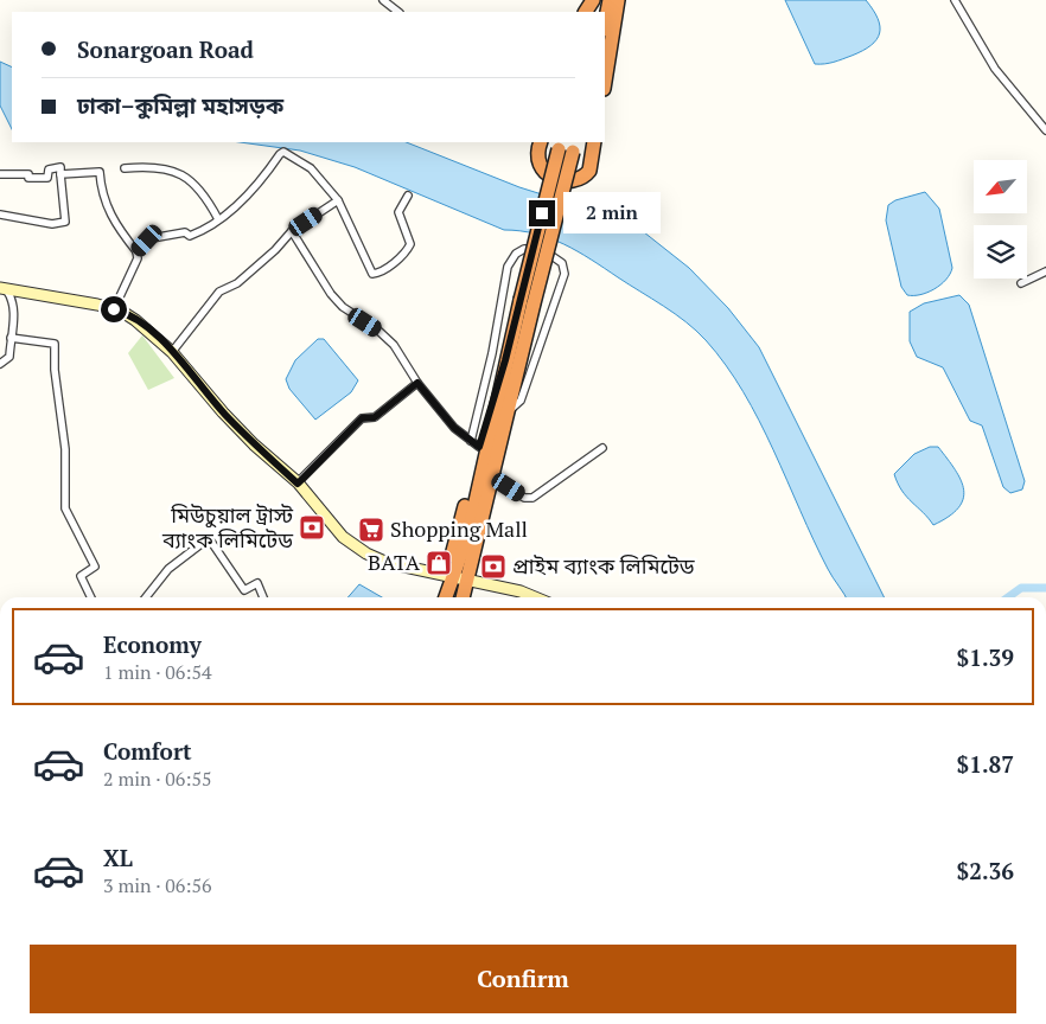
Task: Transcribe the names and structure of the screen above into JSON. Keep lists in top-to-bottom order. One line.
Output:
{"places":{"bank":["মিউচুয়াল ট্রাস্ট ব্যাংক লিমিটেড","প্রাইম ব্যাংক লিমিটেড"],"supermarket":["Shopping Mall"],"shop":["BATA"]},"north":"bottom left","page":{"banner":["Sonargoan Road","ঢাকা–কুমিল্লা মহাসড়ক"],"bubble":"2 min","list":[{"name":"Economy","note":"1 min · 06:54","value":"$1.39"},{"name":"Comfort","note":"2 min · 06:55","value":"$1.87"},{"name":"XL","note":"3 min · 06:56","value":"$2.36"}],"buttons":"Confirm"}}
